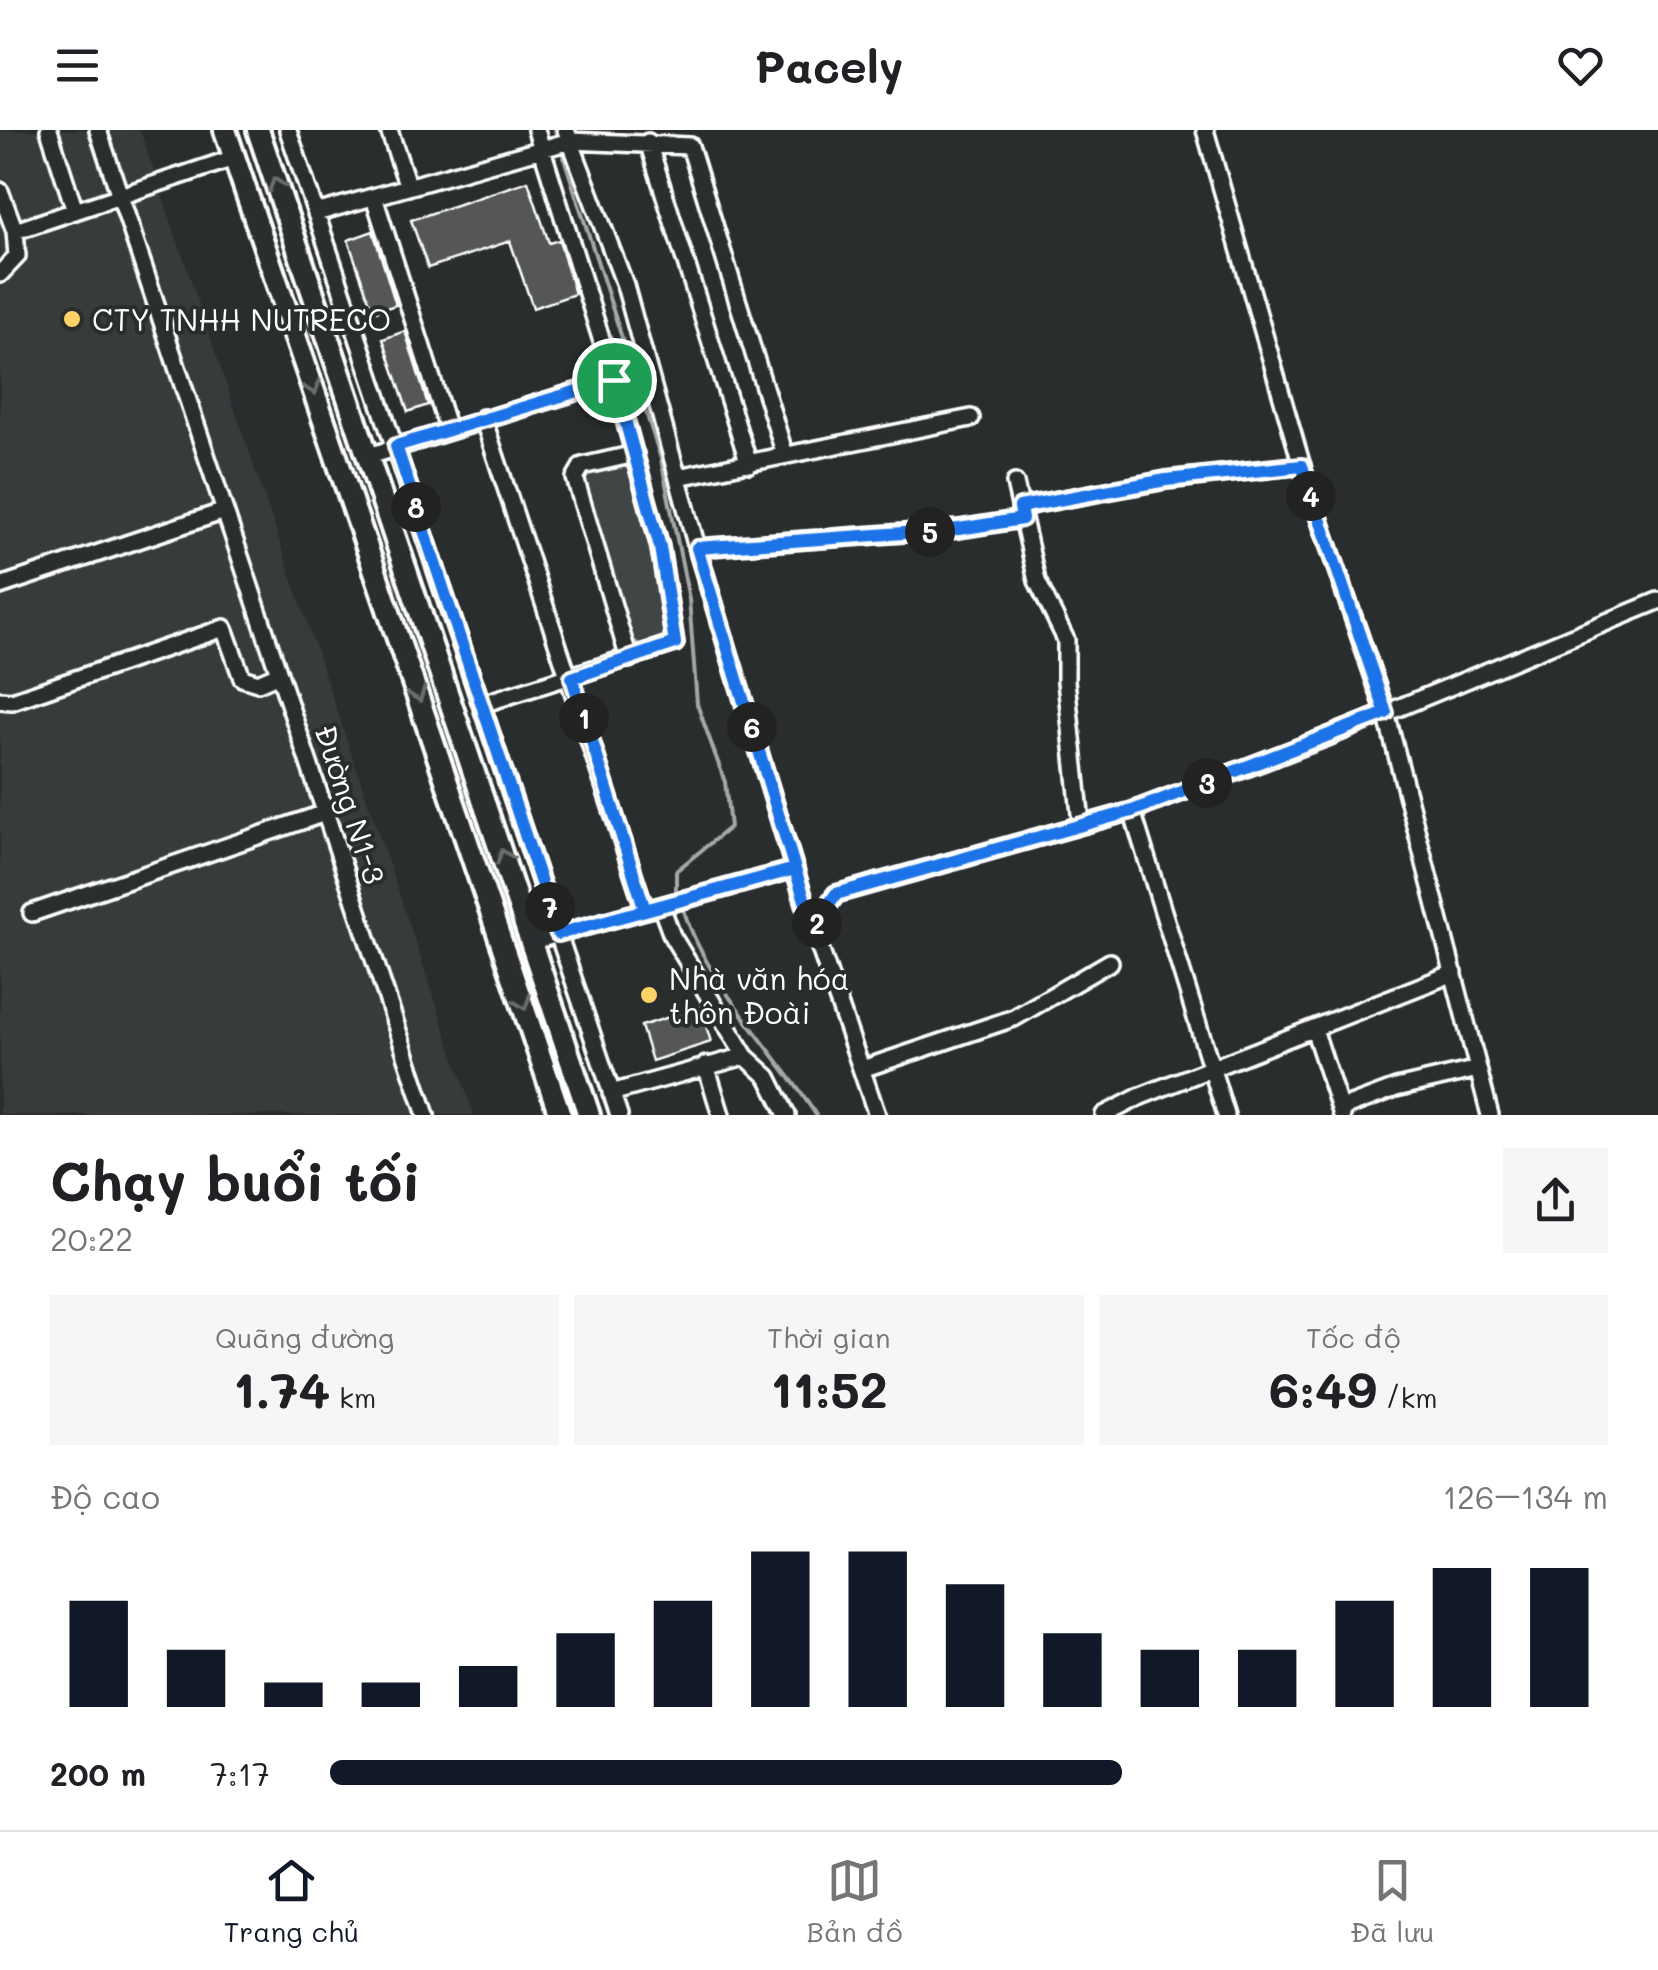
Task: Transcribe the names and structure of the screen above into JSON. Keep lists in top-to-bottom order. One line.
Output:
{"streets":{"street":["Đường N1-3"]},"places":["CTY TNHH NUTRECO","Nhà văn hóa thôn Đoài"],"page":{"header":"Pacely","pins":["4","8","5","1","6","3","7","2"],"heading":["Chạy buổi tối","20:22"],"stats":[["Quãng đường","1.74 km"],["Thời gian","11:52"],["Tốc độ","6:49 /km"]],"chart":["Độ cao","126–134 m"],"list":[{"name":"200 m","note":"7:17"}],"tabs":["Trang chủ","Bản đồ","Đã lưu"]}}
